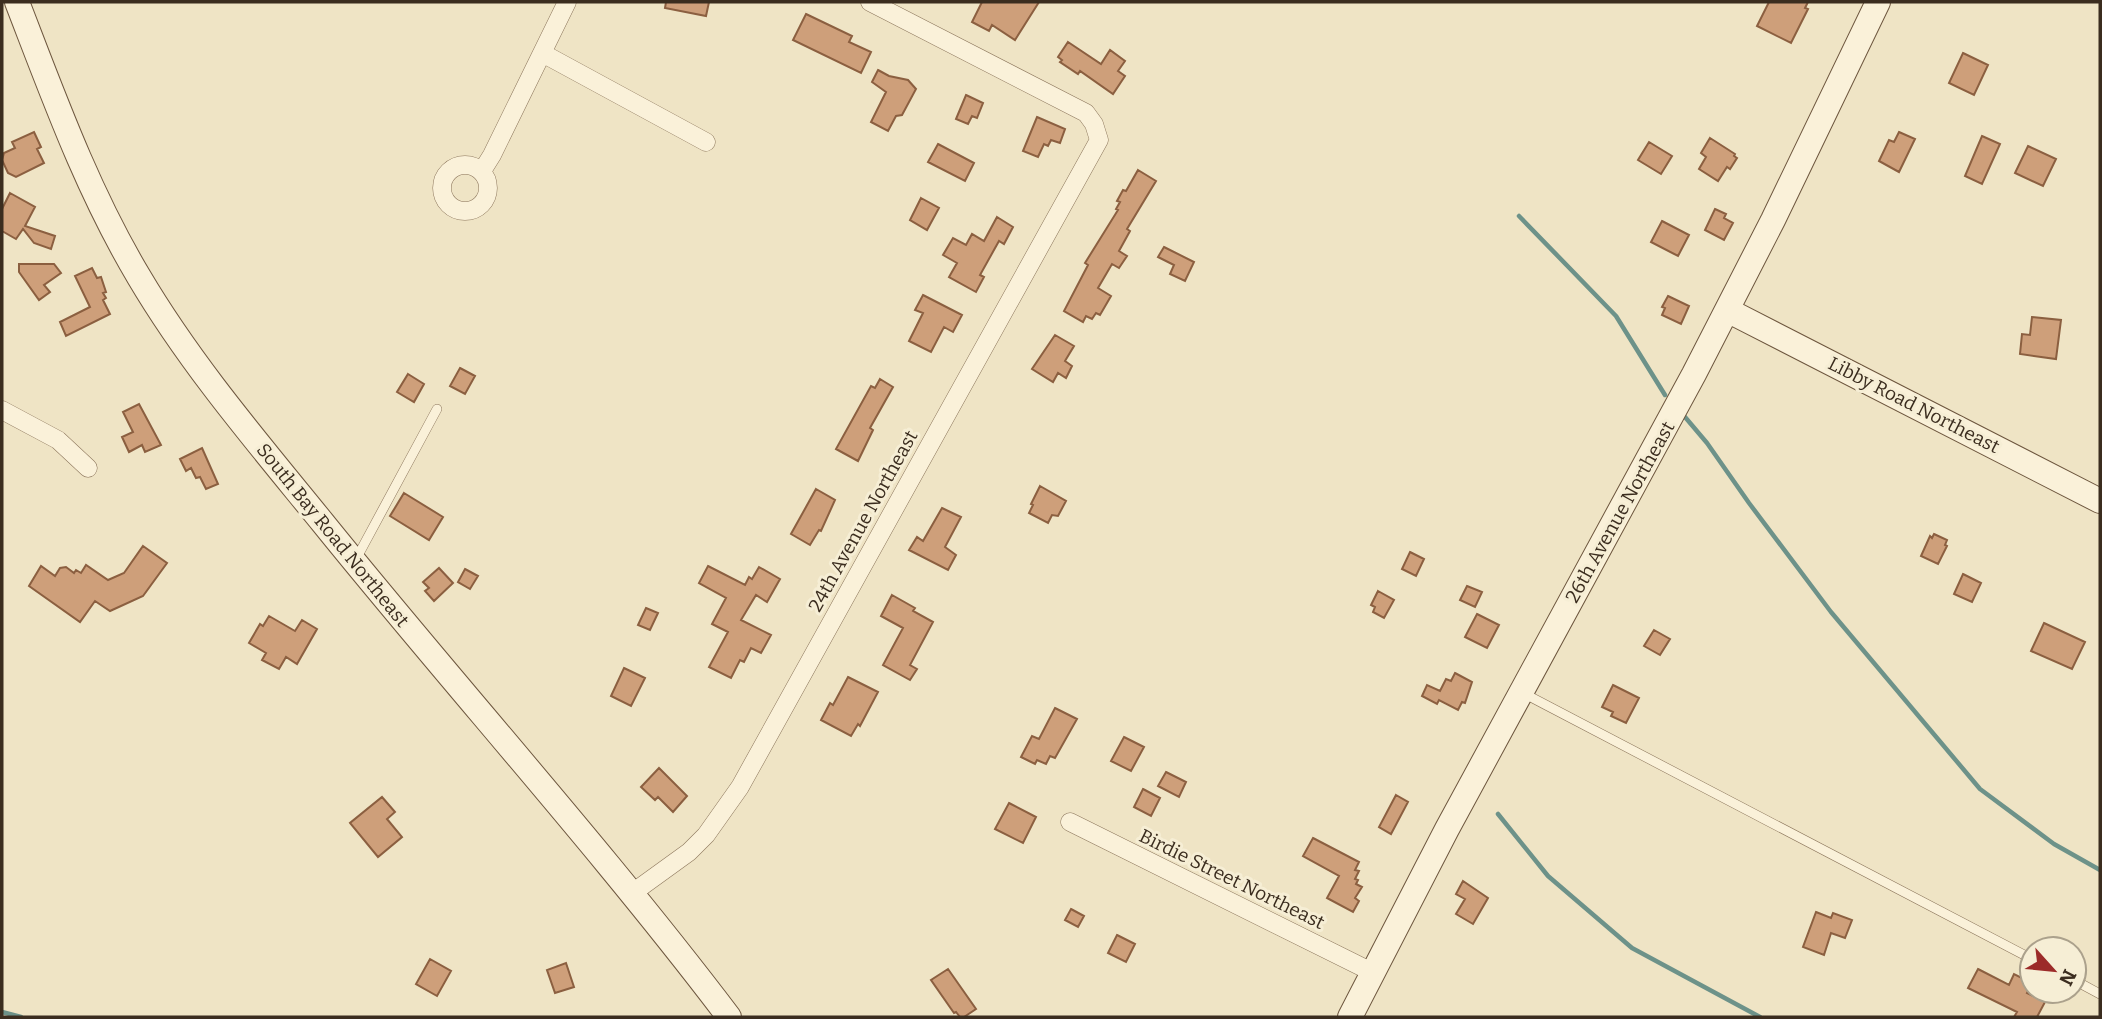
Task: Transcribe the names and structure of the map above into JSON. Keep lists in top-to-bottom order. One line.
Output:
{"streets":{"street":["Libby Road Northeast","26th Avenue Northeast","24th Avenue Northeast","South Bay Road Northeast","Birdie Street Northeast"]},"crossings":[["Libby Road Northeast","26th Avenue Northeast"],["26th Avenue Northeast","Birdie Street Northeast"],["24th Avenue Northeast","South Bay Road Northeast"]],"north":"bottom right"}
